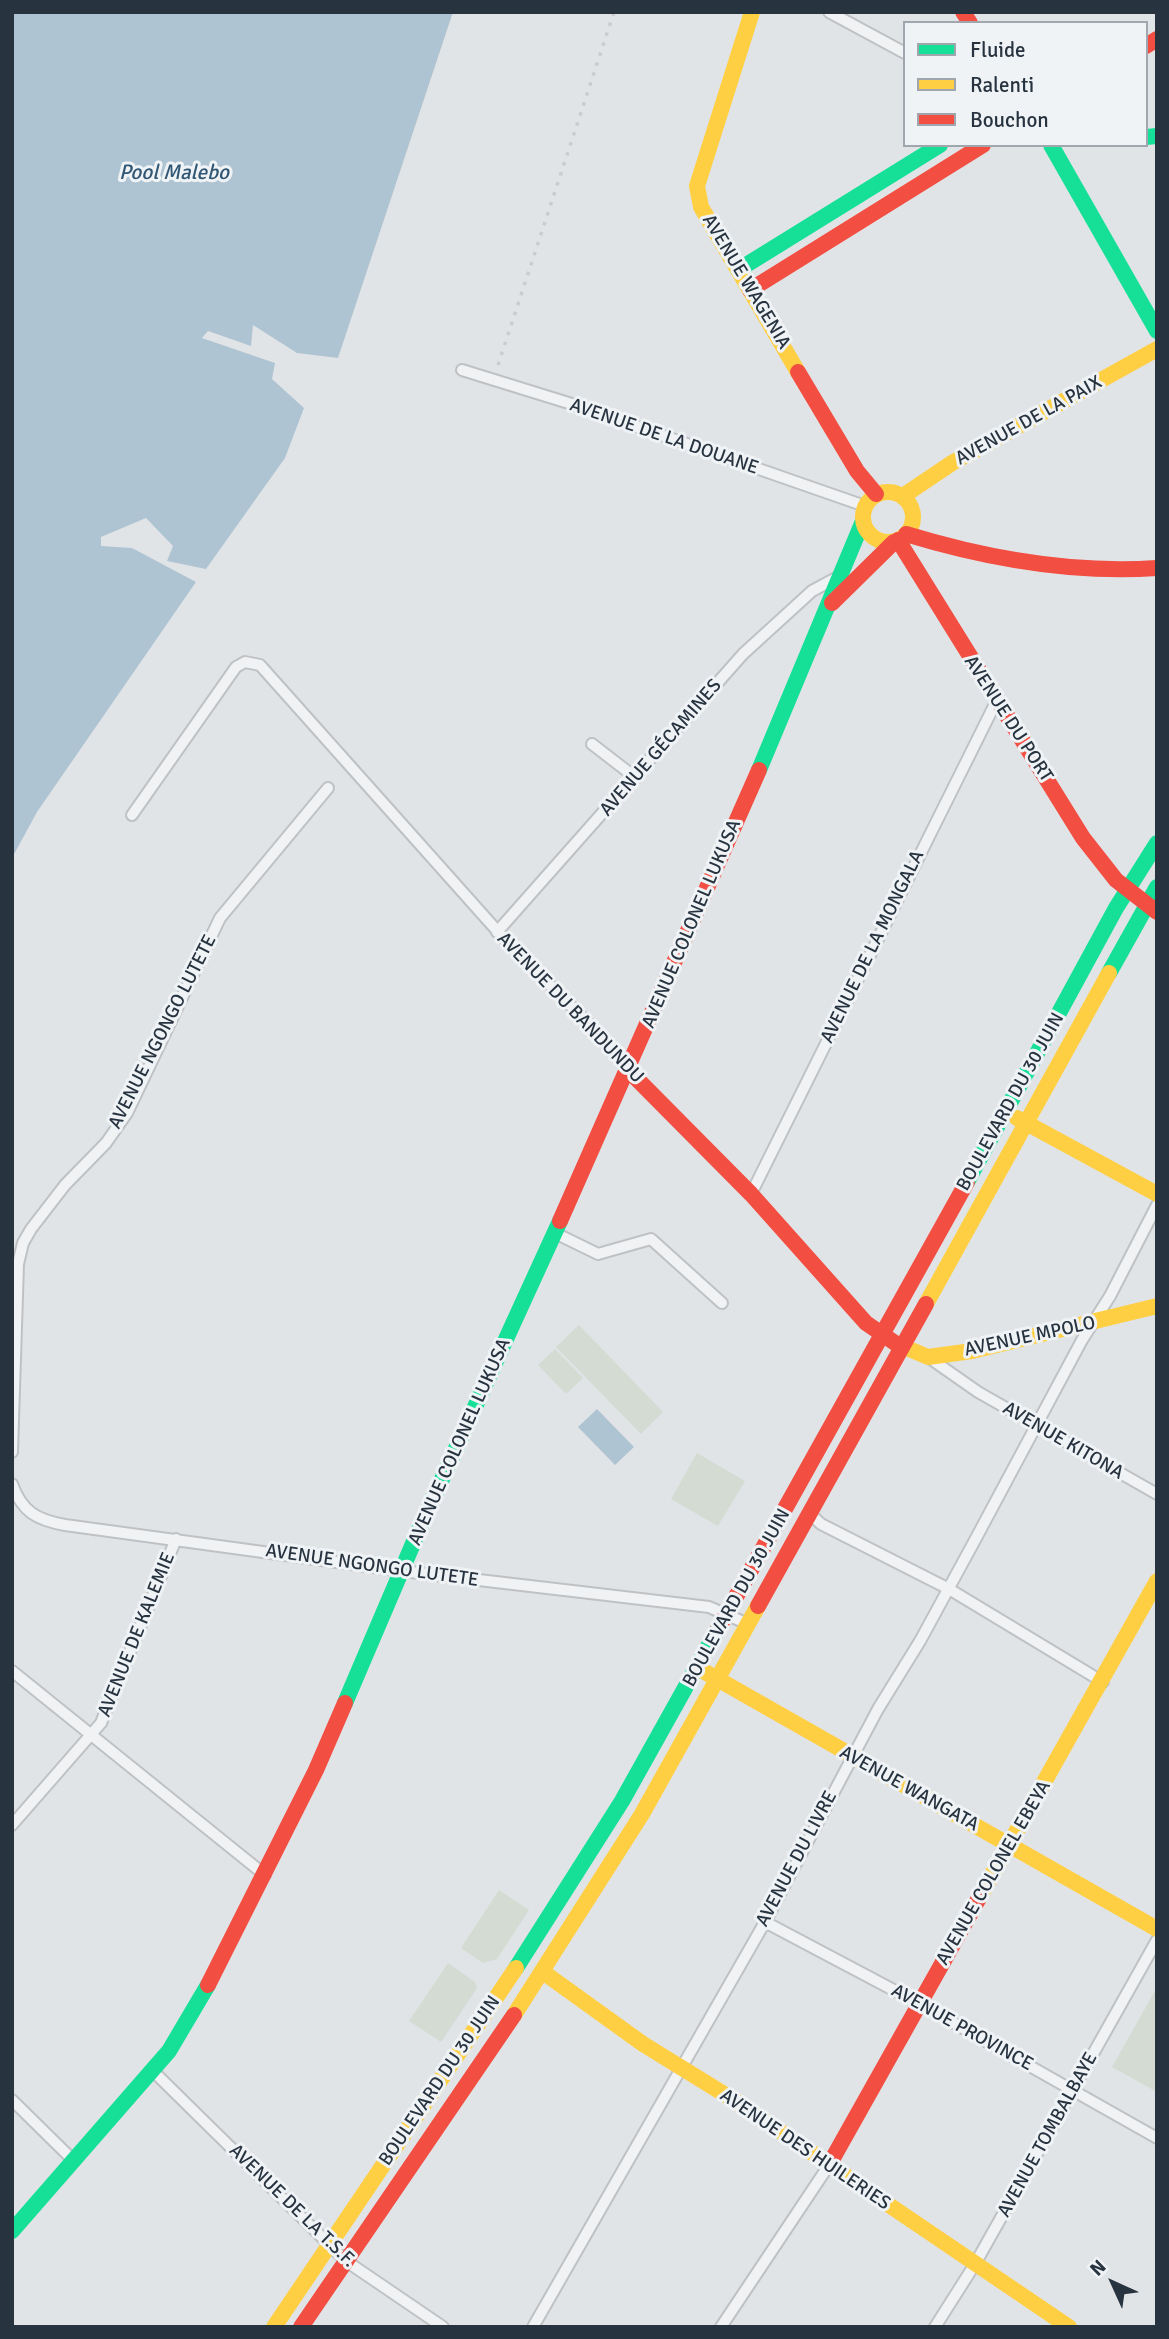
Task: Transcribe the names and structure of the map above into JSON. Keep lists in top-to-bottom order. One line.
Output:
{"streets":{"main road":["AVENUE WAGENIA","AVENUE DE LA PAIX","AVENUE DU PORT","AVENUE COLONEL LUKUSA","AVENUE DU BANDUNDU","BOULEVARD DU 30 JUIN","AVENUE MPOLO","AVENUE WANGATA","AVENUE COLONEL EBEYA","AVENUE DES HUILERIES"],"street":["AVENUE DE LA DOUANE","AVENUE GÉCAMINES","AVENUE DE LA MONGALA","AVENUE NGONGO LUTETE","AVENUE KITONA","AVENUE DE KALEMIE","AVENUE DU LIVRE","AVENUE PROVINCE","AVENUE TOMBALBAYE","AVENUE DE LA T.S.F."]},"crossings":[["AVENUE WAGENIA","AVENUE DE LA PAIX"],["AVENUE WAGENIA","AVENUE DE LA DOUANE"],["AVENUE WAGENIA","AVENUE DU PORT"],["AVENUE WAGENIA","AVENUE COLONEL LUKUSA"],["AVENUE DE LA PAIX","AVENUE DE LA DOUANE"],["AVENUE DE LA PAIX","AVENUE DU PORT"],["AVENUE DE LA PAIX","AVENUE COLONEL LUKUSA"],["AVENUE DE LA DOUANE","AVENUE DU PORT"],["AVENUE DE LA DOUANE","AVENUE COLONEL LUKUSA"],["AVENUE DU PORT","AVENUE COLONEL LUKUSA"],["AVENUE DU PORT","AVENUE DE LA MONGALA"],["AVENUE DU PORT","BOULEVARD DU 30 JUIN"],["AVENUE GÉCAMINES","AVENUE COLONEL LUKUSA"],["AVENUE GÉCAMINES","AVENUE DU BANDUNDU"],["AVENUE COLONEL LUKUSA","AVENUE DU BANDUNDU"],["AVENUE COLONEL LUKUSA","AVENUE NGONGO LUTETE"],["AVENUE COLONEL LUKUSA","AVENUE DE LA T.S.F."],["AVENUE DE LA MONGALA","AVENUE DU BANDUNDU"],["AVENUE DU BANDUNDU","BOULEVARD DU 30 JUIN"],["AVENUE DU BANDUNDU","AVENUE MPOLO"],["AVENUE NGONGO LUTETE","BOULEVARD DU 30 JUIN"],["AVENUE NGONGO LUTETE","AVENUE DE KALEMIE"],["BOULEVARD DU 30 JUIN","AVENUE MPOLO"],["BOULEVARD DU 30 JUIN","AVENUE WANGATA"],["BOULEVARD DU 30 JUIN","AVENUE DES HUILERIES"],["BOULEVARD DU 30 JUIN","AVENUE DE LA T.S.F."],["AVENUE MPOLO","AVENUE KITONA"],["AVENUE MPOLO","AVENUE DU LIVRE"],["AVENUE KITONA","AVENUE DU LIVRE"],["AVENUE WANGATA","AVENUE DU LIVRE"],["AVENUE WANGATA","AVENUE COLONEL EBEYA"],["AVENUE DU LIVRE","AVENUE PROVINCE"],["AVENUE DU LIVRE","AVENUE DES HUILERIES"],["AVENUE COLONEL EBEYA","AVENUE PROVINCE"],["AVENUE COLONEL EBEYA","AVENUE DES HUILERIES"],["AVENUE PROVINCE","AVENUE TOMBALBAYE"],["AVENUE TOMBALBAYE","AVENUE DES HUILERIES"]],"water":["Pool Malebo"],"legend":["Fluide","Ralenti","Bouchon"],"north":"top left"}
